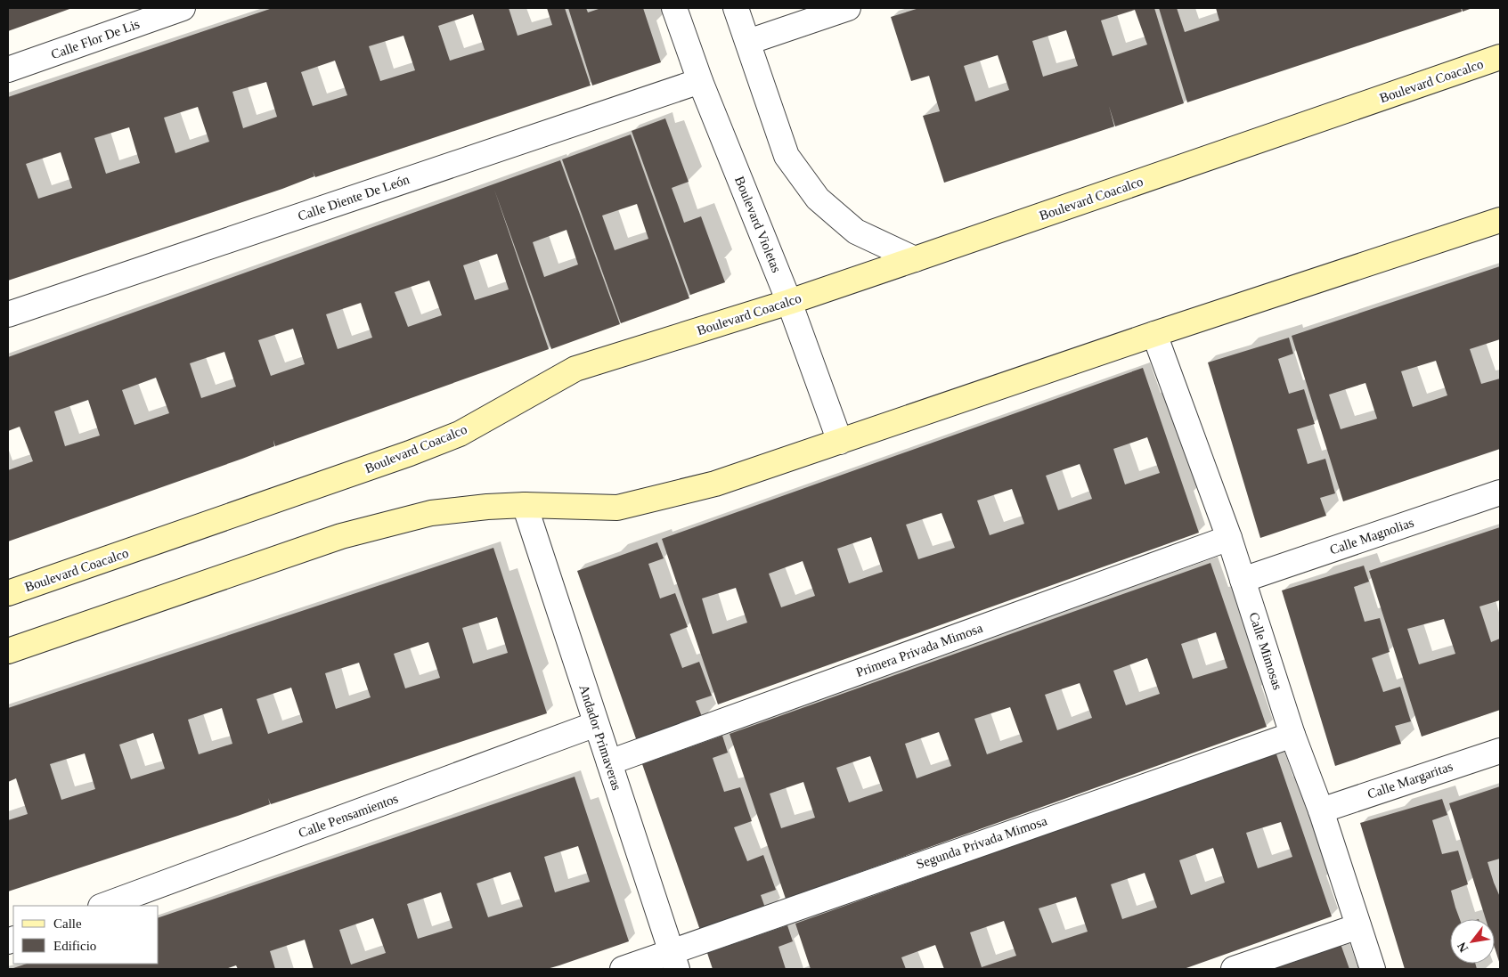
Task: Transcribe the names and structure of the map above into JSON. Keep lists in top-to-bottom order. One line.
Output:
{"streets":{"main road":["Boulevard Coacalco"],"street":["Calle Flor De Lis","Calle Diente De León","Boulevard Violetas","Calle Magnolias","Primera Privada Mimosa","Calle Mimosas","Andador Primaveras","Calle Margaritas","Calle Pensamientos","Segunda Privada Mimosa"]},"crossings":[["Boulevard Coacalco","Boulevard Violetas"],["Calle Diente De León","Boulevard Violetas"],["Calle Magnolias","Calle Mimosas"],["Primera Privada Mimosa","Calle Mimosas"],["Primera Privada Mimosa","Andador Primaveras"],["Calle Mimosas","Calle Margaritas"],["Calle Mimosas","Segunda Privada Mimosa"],["Andador Primaveras","Calle Pensamientos"],["Andador Primaveras","Segunda Privada Mimosa"]],"legend":["Calle","Edificio"],"north":"bottom left"}
